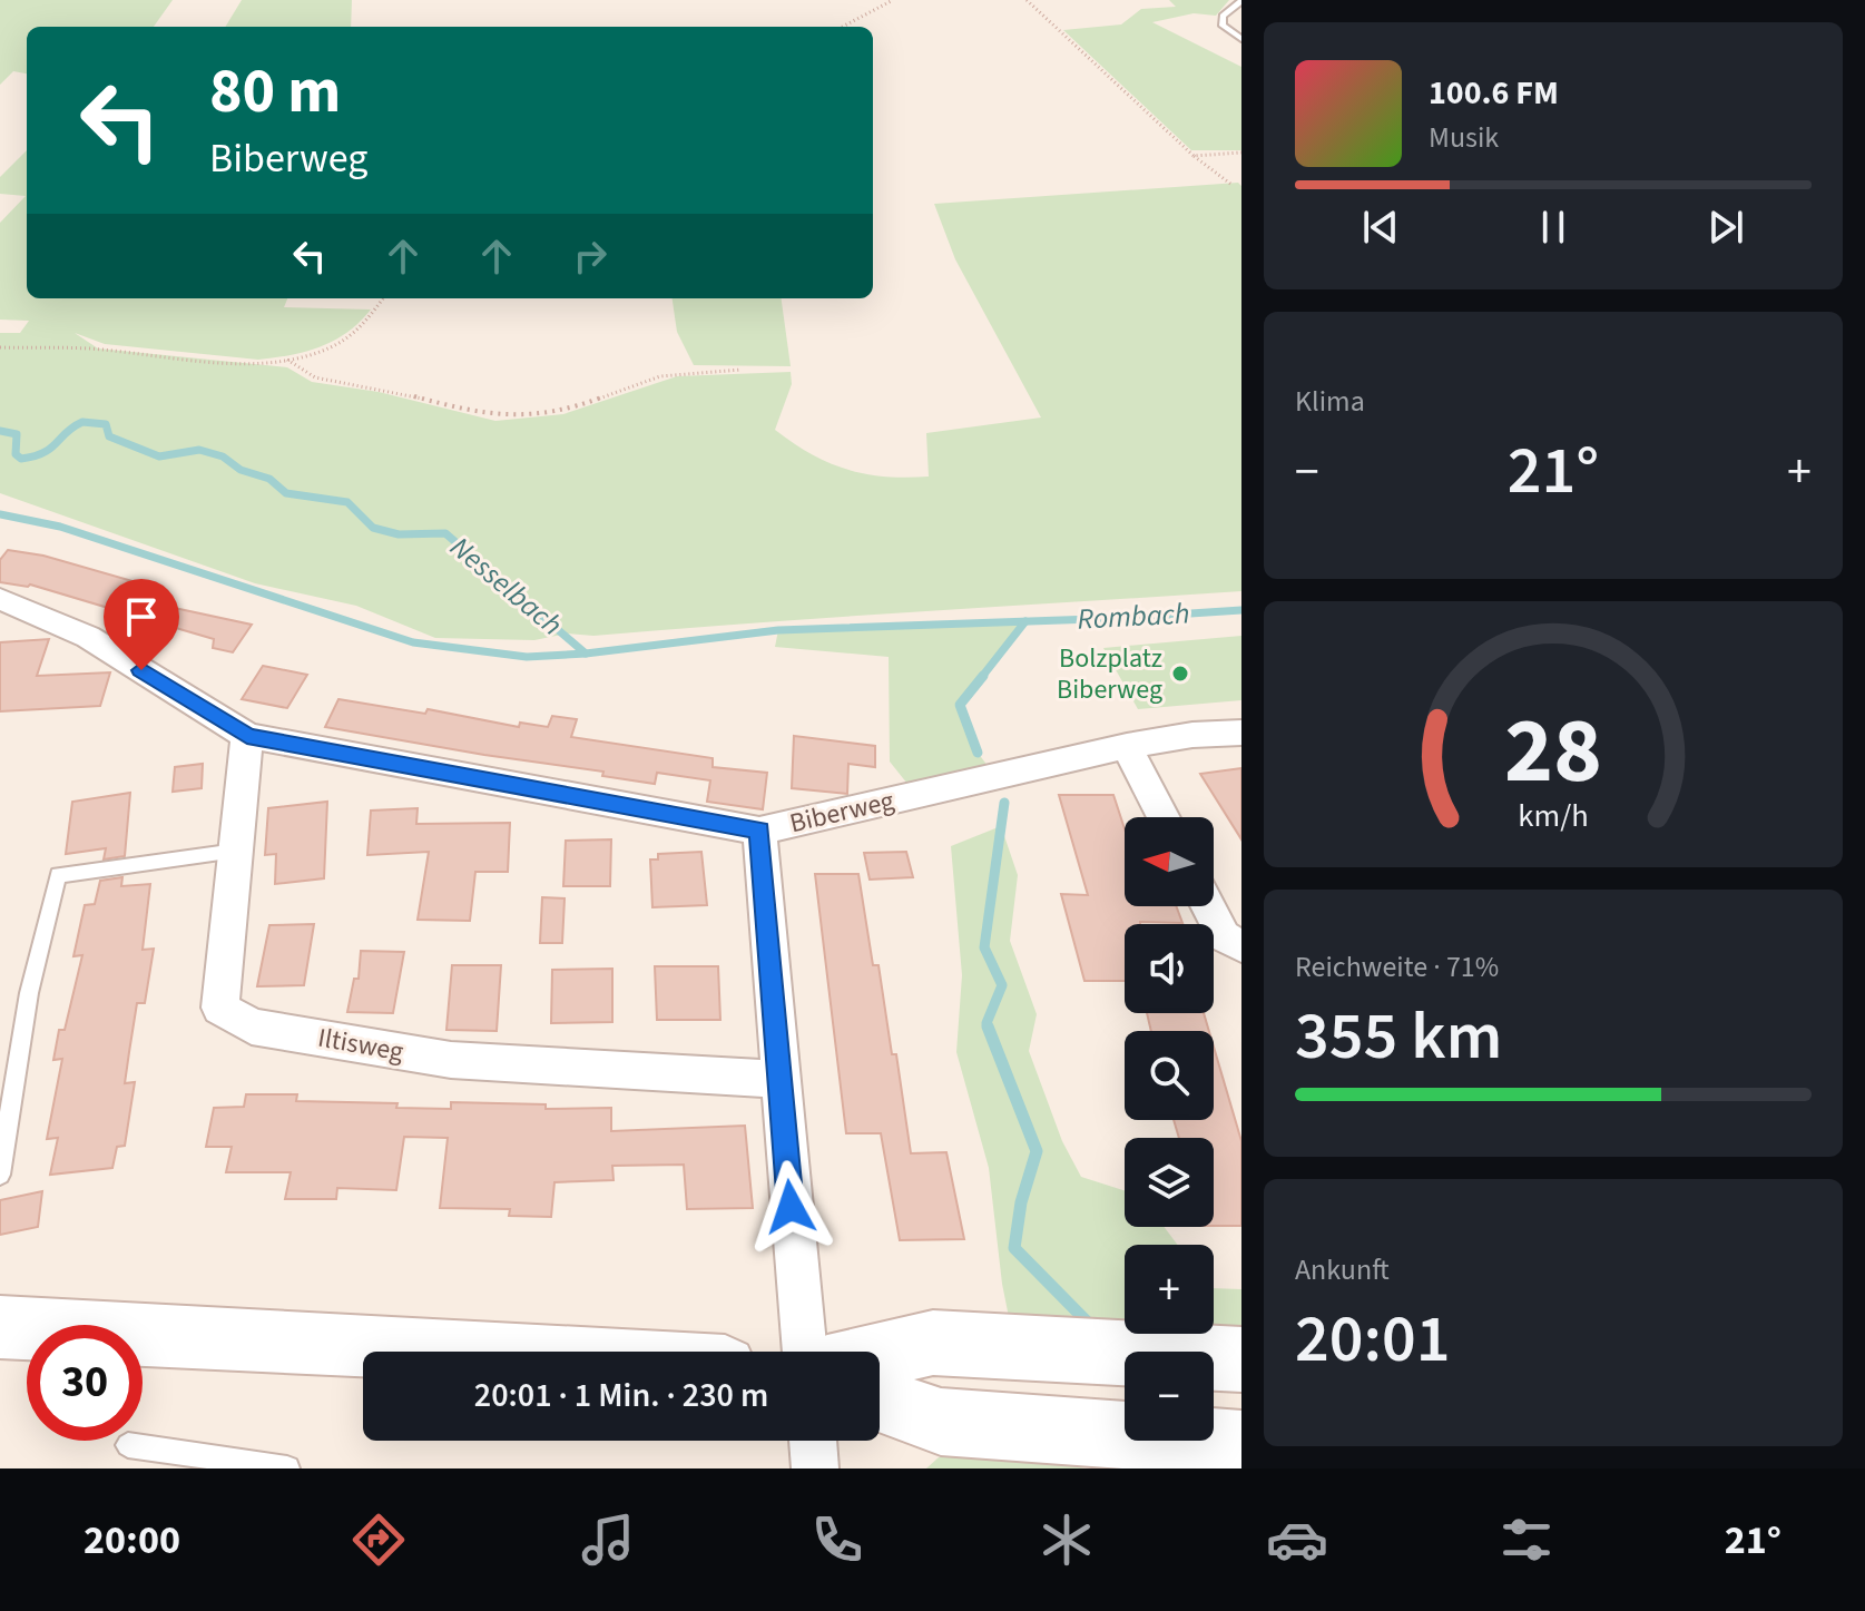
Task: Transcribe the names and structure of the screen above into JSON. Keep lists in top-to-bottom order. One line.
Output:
{"streets":{"street":["Biberweg","Iltisweg"]},"crossings":[["Biberweg","Iltisweg"]],"water":["Nesselbach","Rombach"],"places":["Bolzplatz Biberweg"],"north":"left","page":{"turn":["80 m","Biberweg"],"song":["100.6 FM","Musik"],"tile":["Klima",["Reichweite · 71%","355 km"],["Ankunft","20:01"]],"heat":["−","21°","+"],"map_buttons":["+","−"],"limit":"30","trip":"20:01 · 1 Min. · 230 m","tabs":["20:00","21°"],"gauge":["28","km/h"]}}
